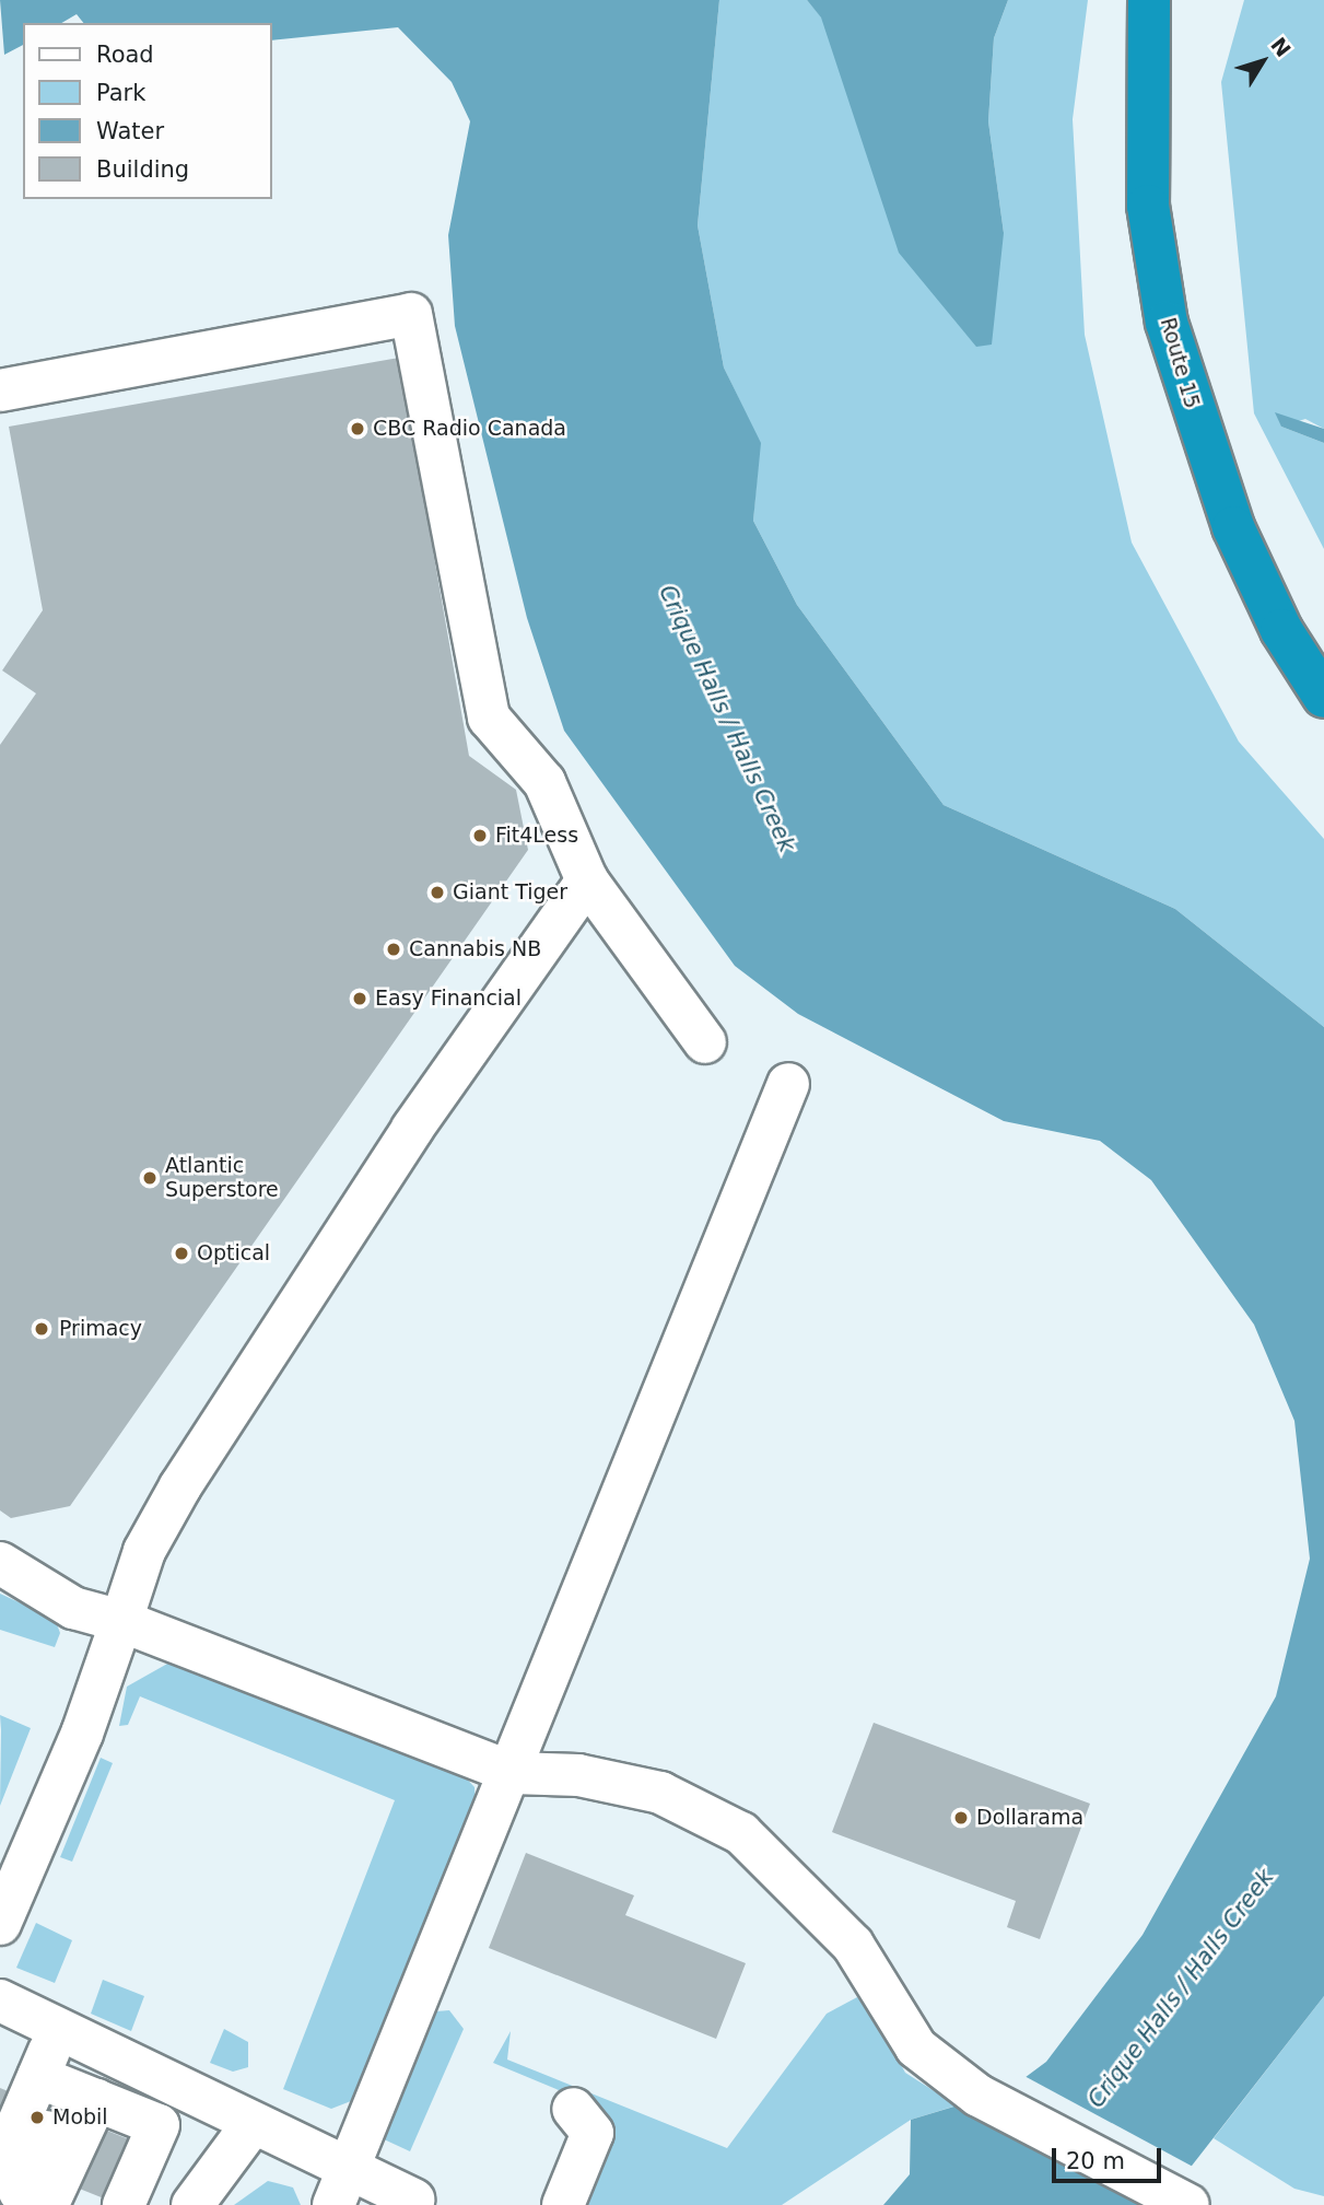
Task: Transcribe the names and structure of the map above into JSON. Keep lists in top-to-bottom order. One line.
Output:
{"streets":{"highway":["Route 15"]},"water":["Crique Halls / Halls Creek"],"places":["CBC Radio Canada","Fit4Less","Giant Tiger","Cannabis NB","Easy Financial","Atlantic Superstore","Optical","Primacy","Dollarama","Mobil"],"legend":["Road","Park","Water","Building"],"scale_bar":"20 m","north":"top right"}
